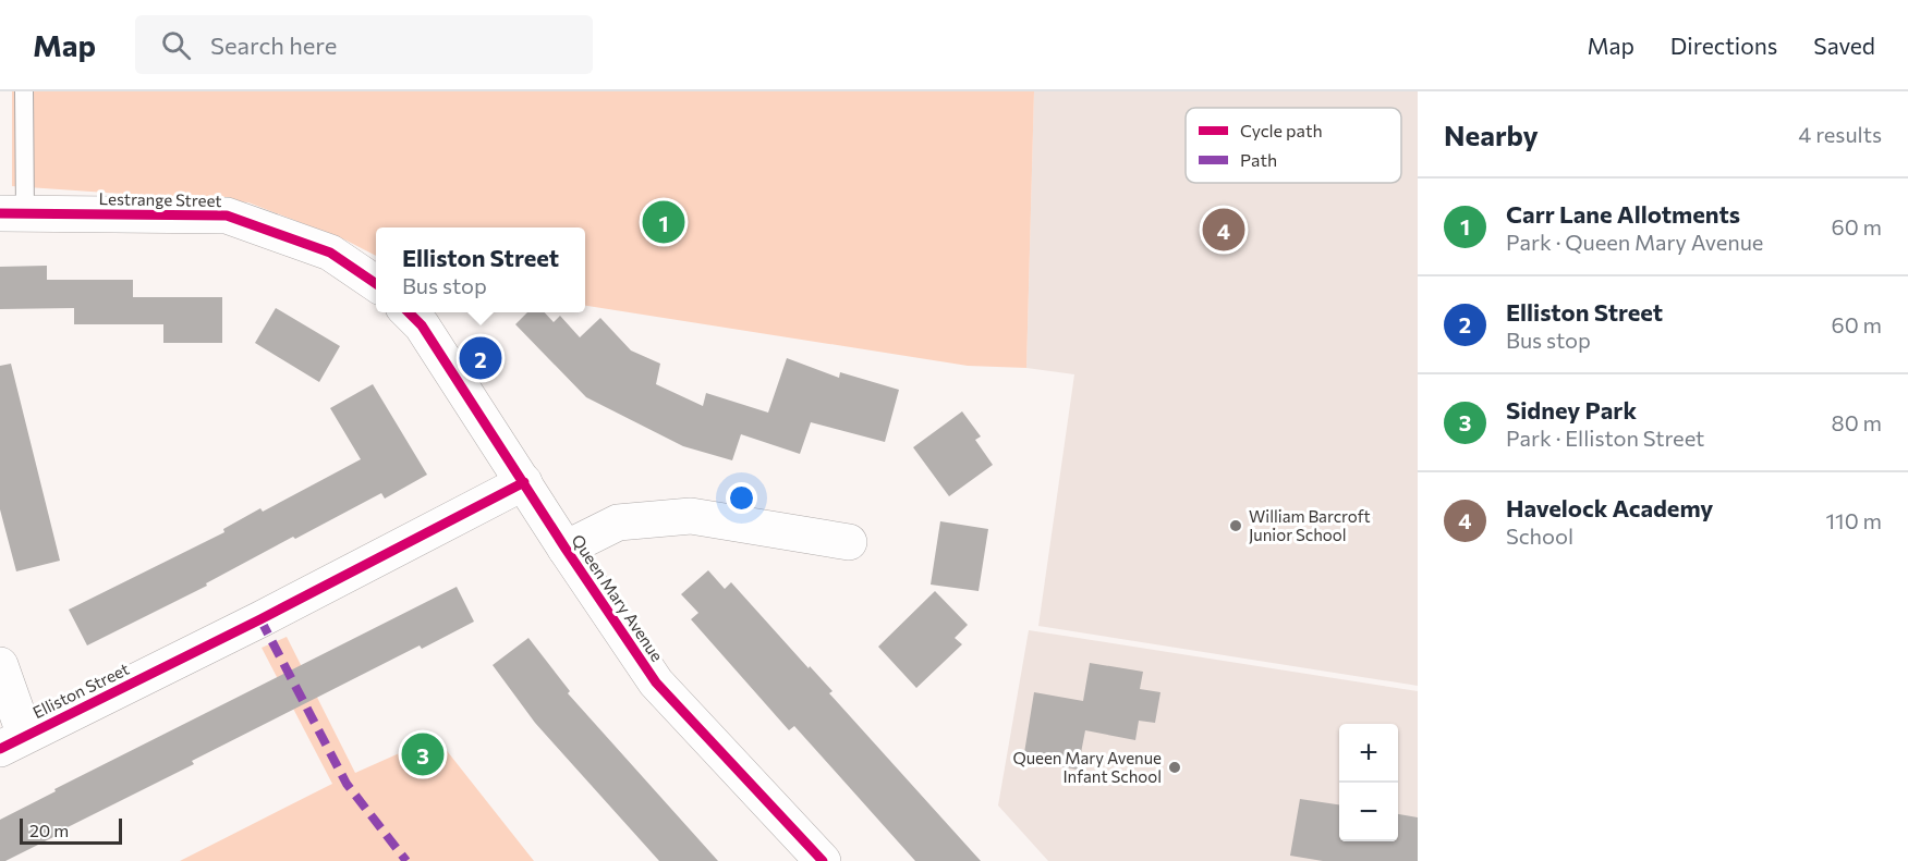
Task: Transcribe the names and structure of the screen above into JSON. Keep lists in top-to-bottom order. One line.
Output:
{"streets":{"street":["Lestrange Street","Queen Mary Avenue","Elliston Street"]},"crossings":[["Queen Mary Avenue","Elliston Street"]],"places":["William Barcroft Junior School","Queen Mary Avenue Infant School"],"legend":["Cycle path","Path"],"scale_bar":"20 m","page":{"header":"Map","search":"Search here","nav":["Map","Directions","Saved"],"heading":["Nearby","4 results"],"list":[{"mark":"1","name":"Carr Lane Allotments","note":"Park · Queen Mary Avenue","value":"60 m"},{"mark":"2","name":"Elliston Street","note":"Bus stop","value":"60 m"},{"mark":"3","name":"Sidney Park","note":"Park · Elliston Street","value":"80 m"},{"mark":"4","name":"Havelock Academy","note":"School","value":"110 m"}],"pins":["1","4","2","3"],"popup":["Elliston Street","Bus stop"],"map_buttons":["+","−"],"scale":"20 m"}}
